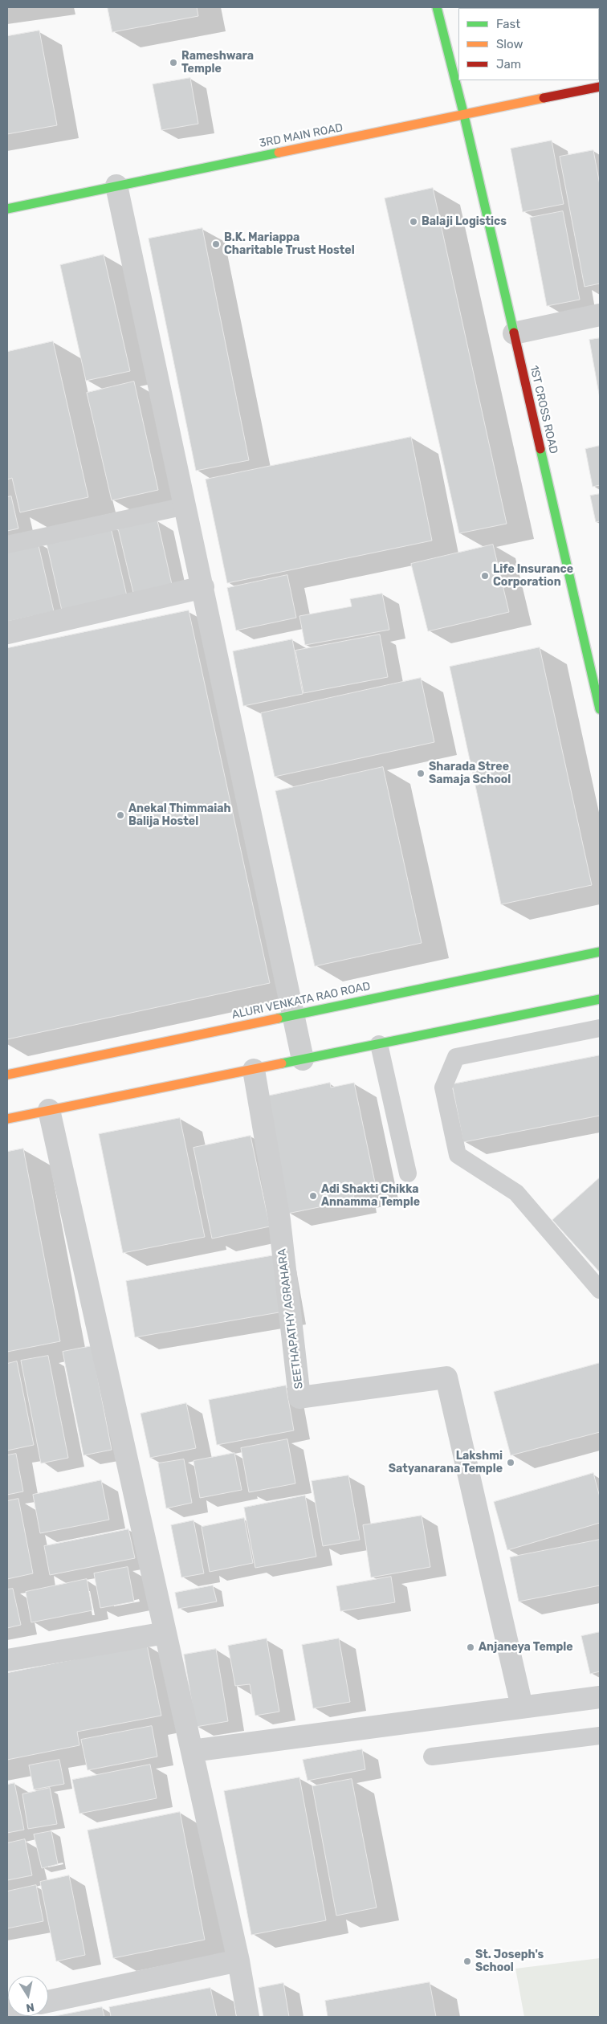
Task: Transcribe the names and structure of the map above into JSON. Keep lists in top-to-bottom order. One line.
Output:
{"streets":{"street":["3RD MAIN ROAD","1ST CROSS ROAD","ALURI VENKATA RAO ROAD","SEETHAPATHY AGRAHARA"]},"crossings":[["3RD MAIN ROAD","1ST CROSS ROAD"]],"places":["Rameshwara Temple","Balaji Logistics","B.K. Mariappa Charitable Trust Hostel","Life Insurance Corporation","Sharada Stree Samaja School","Anekal Thimmaiah Balija Hostel","Adi Shakti Chikka Annamma Temple","Lakshmi Satyanarana Temple","Anjaneya Temple","St. Joseph's School"],"legend":["Fast","Slow","Jam"],"north":"bottom"}
